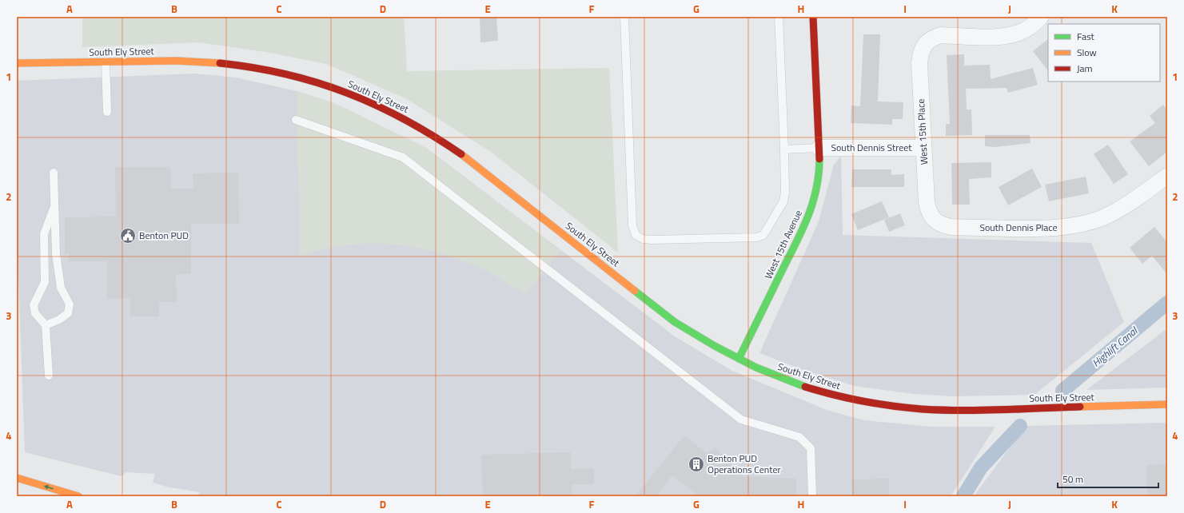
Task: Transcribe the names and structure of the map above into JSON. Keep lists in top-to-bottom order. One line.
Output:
{"streets":{"main road":["South Ely Street","West 15th Avenue"],"street":["West 15th Place","South Dennis Street","South Dennis Place"]},"crossings":[["South Ely Street","West 15th Avenue"],["West 15th Place","South Dennis Street"],["West 15th Place","South Dennis Place"],["South Dennis Street","West 15th Avenue"]],"water":["Highlift Canal"],"places":{"public building":["Benton PUD"],"building":["Benton PUD Operations Center"]},"legend":["Fast","Slow","Jam"],"scale_bar":"50 m","grid":{"columns":["A","B","C","D","E","F","G","H","I","J","K"],"rows":["1","2","3","4"]}}
